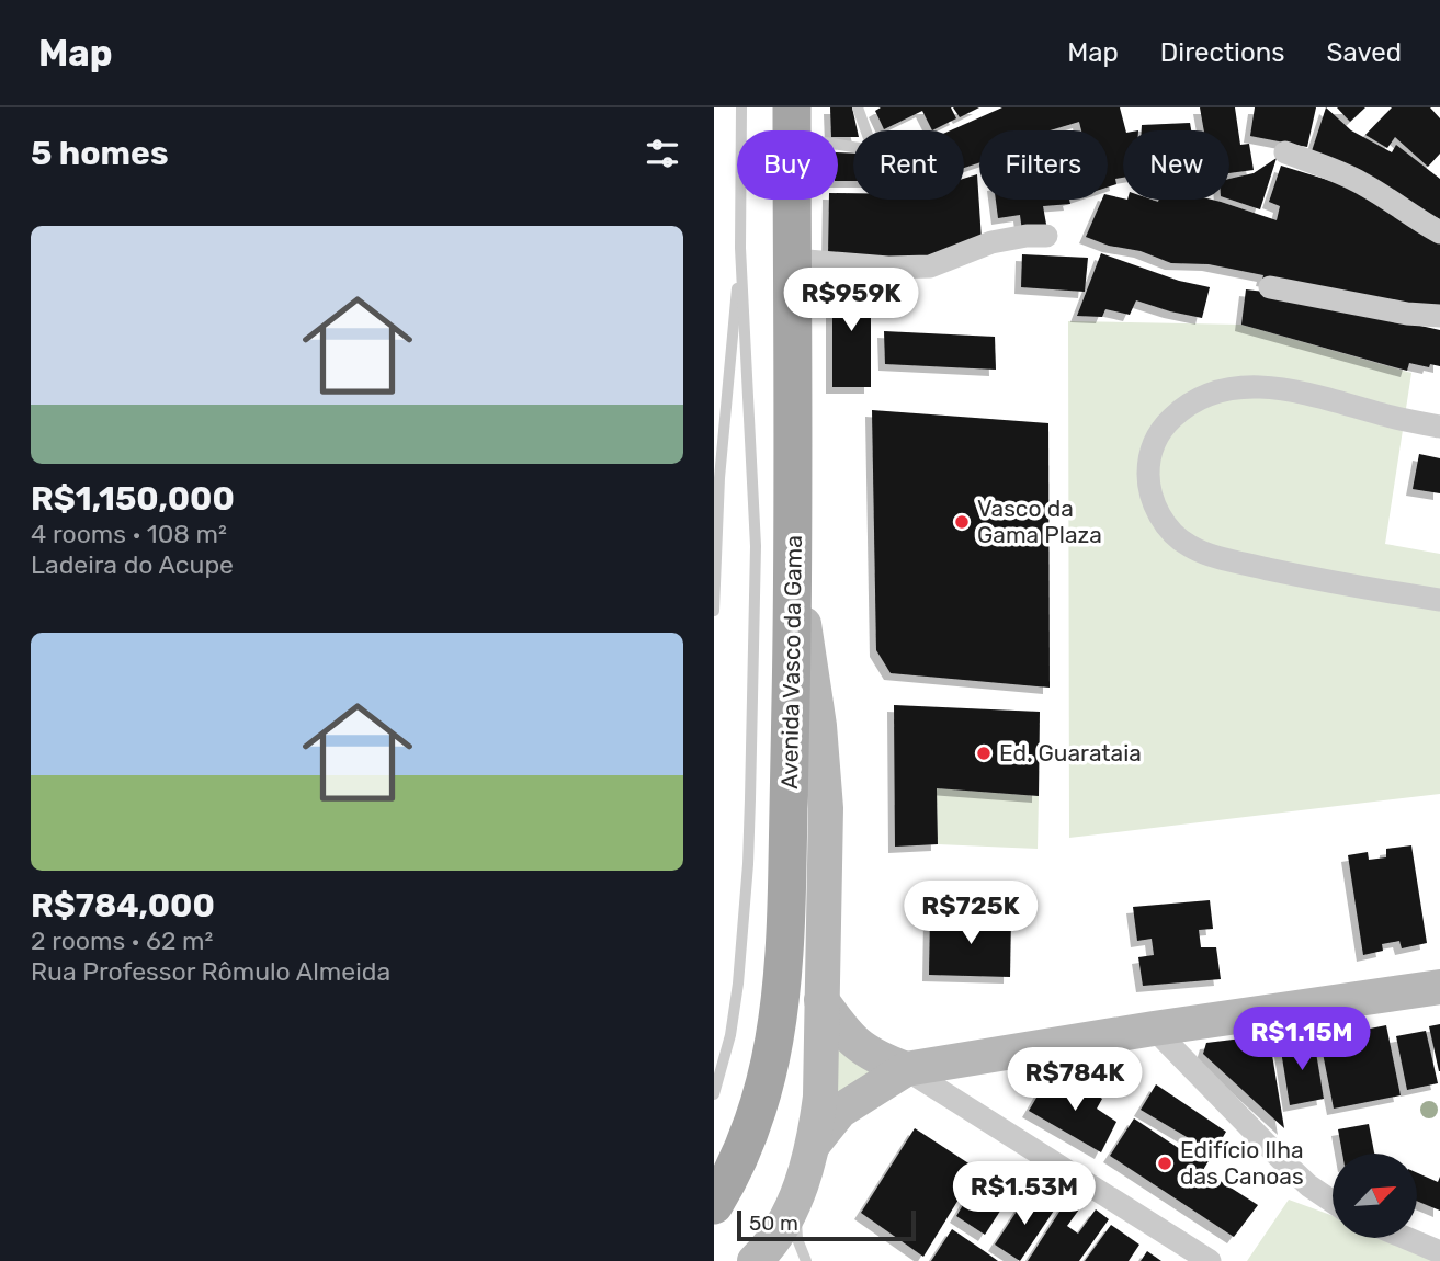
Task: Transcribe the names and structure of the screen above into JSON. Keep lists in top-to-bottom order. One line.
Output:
{"streets":{"main road":["Avenida Vasco da Gama"]},"places":["Vasco da Gama Plaza","Ed. Guarataia","Edifício Ilha das Canoas"],"scale_bar":"50 m","north":"top right","page":{"header":"Map","nav":["Map","Directions","Saved"],"heading":"5 homes","chip":["Buy","Rent","Filters","New"],"list":[{"name":"R$1,150,000","note":"4 rooms · 108 m² · Ladeira do Acupe"},{"name":"R$784,000","note":"2 rooms · 62 m² · Rua Professor Rômulo Almeida"}],"price":["R$959K","R$725K","R$1.15M","R$784K","R$1.53M"],"scale":"50 m"}}
